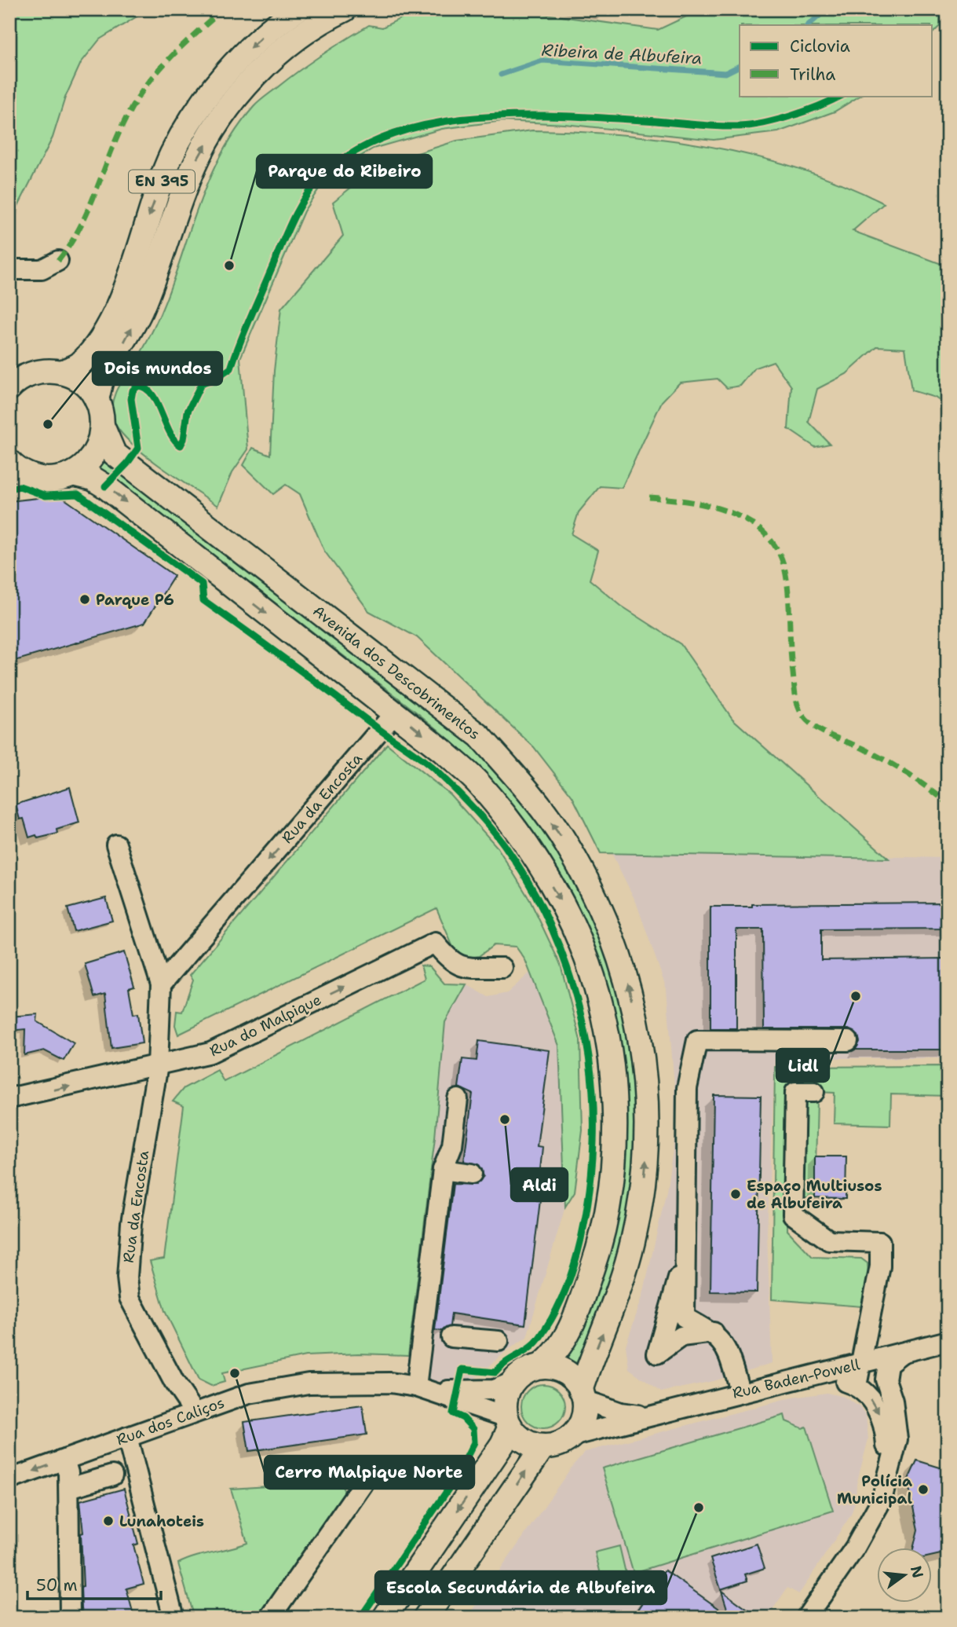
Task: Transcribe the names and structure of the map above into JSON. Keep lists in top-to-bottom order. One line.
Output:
{"streets":{"main road":["EN 395","Avenida dos Descobrimentos"],"street":["Rua da Encosta","Rua do Malpique","Rua Baden-Powell","Rua dos Caliços"]},"crossings":[["EN 395","Avenida dos Descobrimentos"],["Avenida dos Descobrimentos","Rua da Encosta"],["Avenida dos Descobrimentos","Rua Baden-Powell"],["Avenida dos Descobrimentos","Rua dos Caliços"],["Rua da Encosta","Rua do Malpique"],["Rua da Encosta","Rua dos Caliços"],["Rua Baden-Powell","Rua dos Caliços"]],"one_way":["Rua da Encosta","Rua do Malpique"],"water":["Ribeira de Albufeira"],"places":["Parque do Ribeiro","Dois mundos","Parque P6","Lidl","Aldi","Espaço Multiusos de Albufeira","Cerro Malpique Norte","Polícia Municipal","Escola Secundária de Albufeira","Lunahoteis"],"legend":["Ciclovia","Trilha"],"scale_bar":"50 m","north":"right"}
